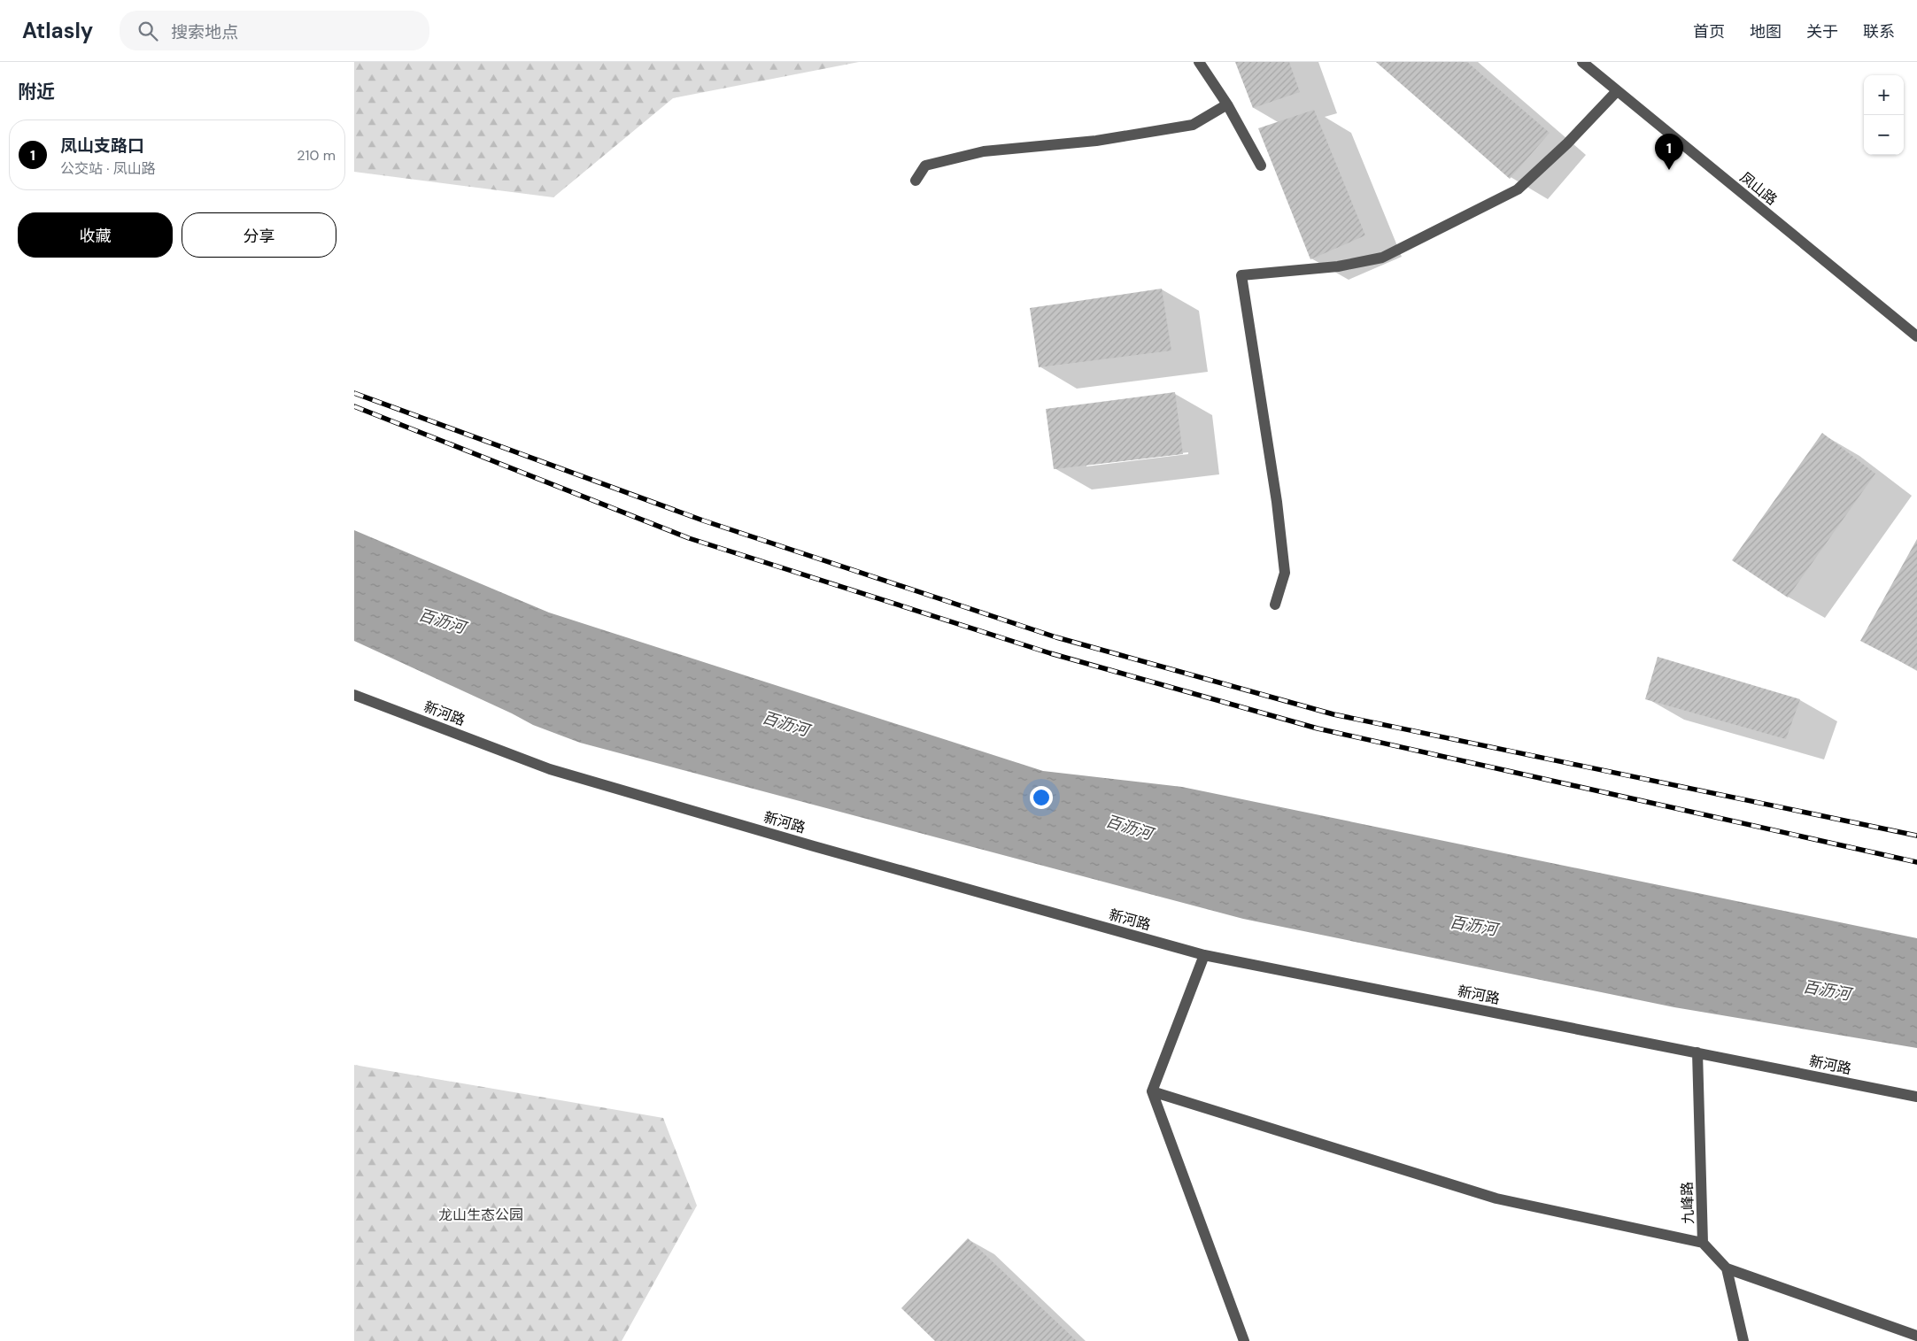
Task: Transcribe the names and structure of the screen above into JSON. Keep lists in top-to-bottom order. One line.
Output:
{"streets":{"street":["凤山路","新河路","九峰路"]},"crossings":[["新河路","九峰路"]],"water":["百沥河"],"parks":["龙山生态公园"],"page":{"header":"Atlasly","search":"搜索地点","nav":["首页","地图","关于","联系"],"heading":"附近","map_buttons":["+","−"],"list":[{"mark":"1","name":"凤山支路口","note":"公交站 · 凤山路","value":"210 m"}],"pins":"1","buttons":["收藏","分享"]}}
